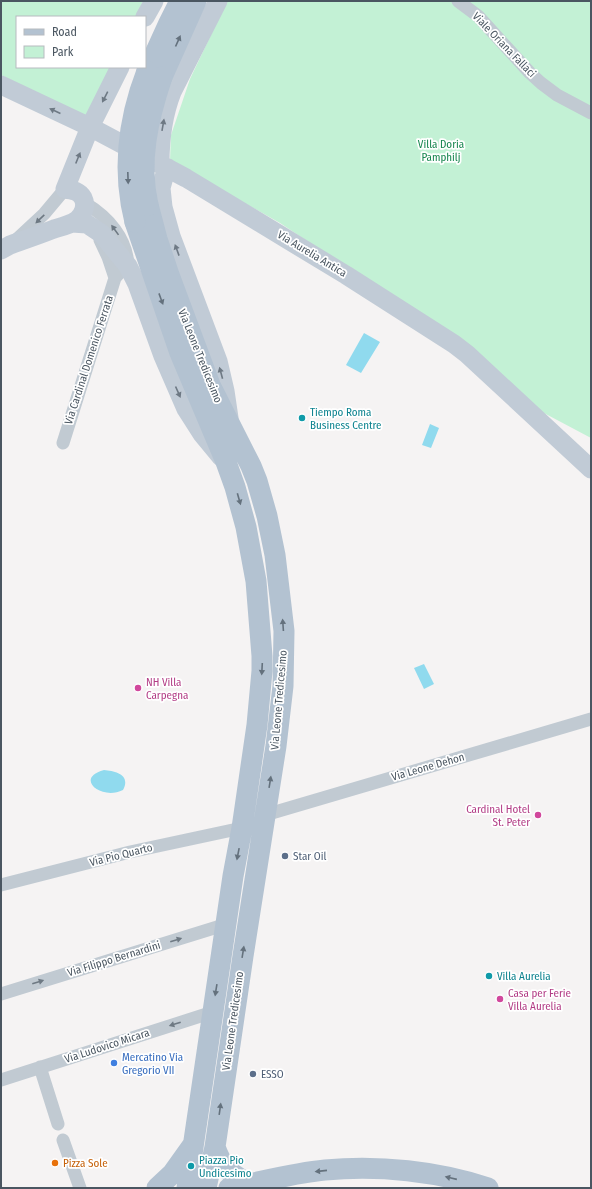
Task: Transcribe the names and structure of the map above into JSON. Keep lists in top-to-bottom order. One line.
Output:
{"streets":{"main road":["Via Aurelia Antica","Via Leone Tredicesimo"],"street":["Viale Oriana Fallaci","Via Cardinal Domenico Ferrata","Via Leone Dehon","Via Pio Quarto","Via Filippo Bernardini","Via Ludovico Micara"]},"crossings":[["Via Leone Tredicesimo","Via Leone Dehon"],["Via Leone Tredicesimo","Via Pio Quarto"],["Via Leone Tredicesimo","Via Filippo Bernardini"],["Via Leone Tredicesimo","Via Ludovico Micara"]],"one_way":["Via Filippo Bernardini","Via Ludovico Micara"],"parks":["Villa Doria Pamphilj"],"places":["Tiempo Roma Business Centre","NH Villa Carpegna","Cardinal Hotel St. Peter","Star Oil","Villa Aurelia","Casa per Ferie Villa Aurelia","Mercatino Via Gregorio VII","ESSO","Pizza Sole","Piazza Pio Undicesimo"],"legend":["Road","Park"]}
